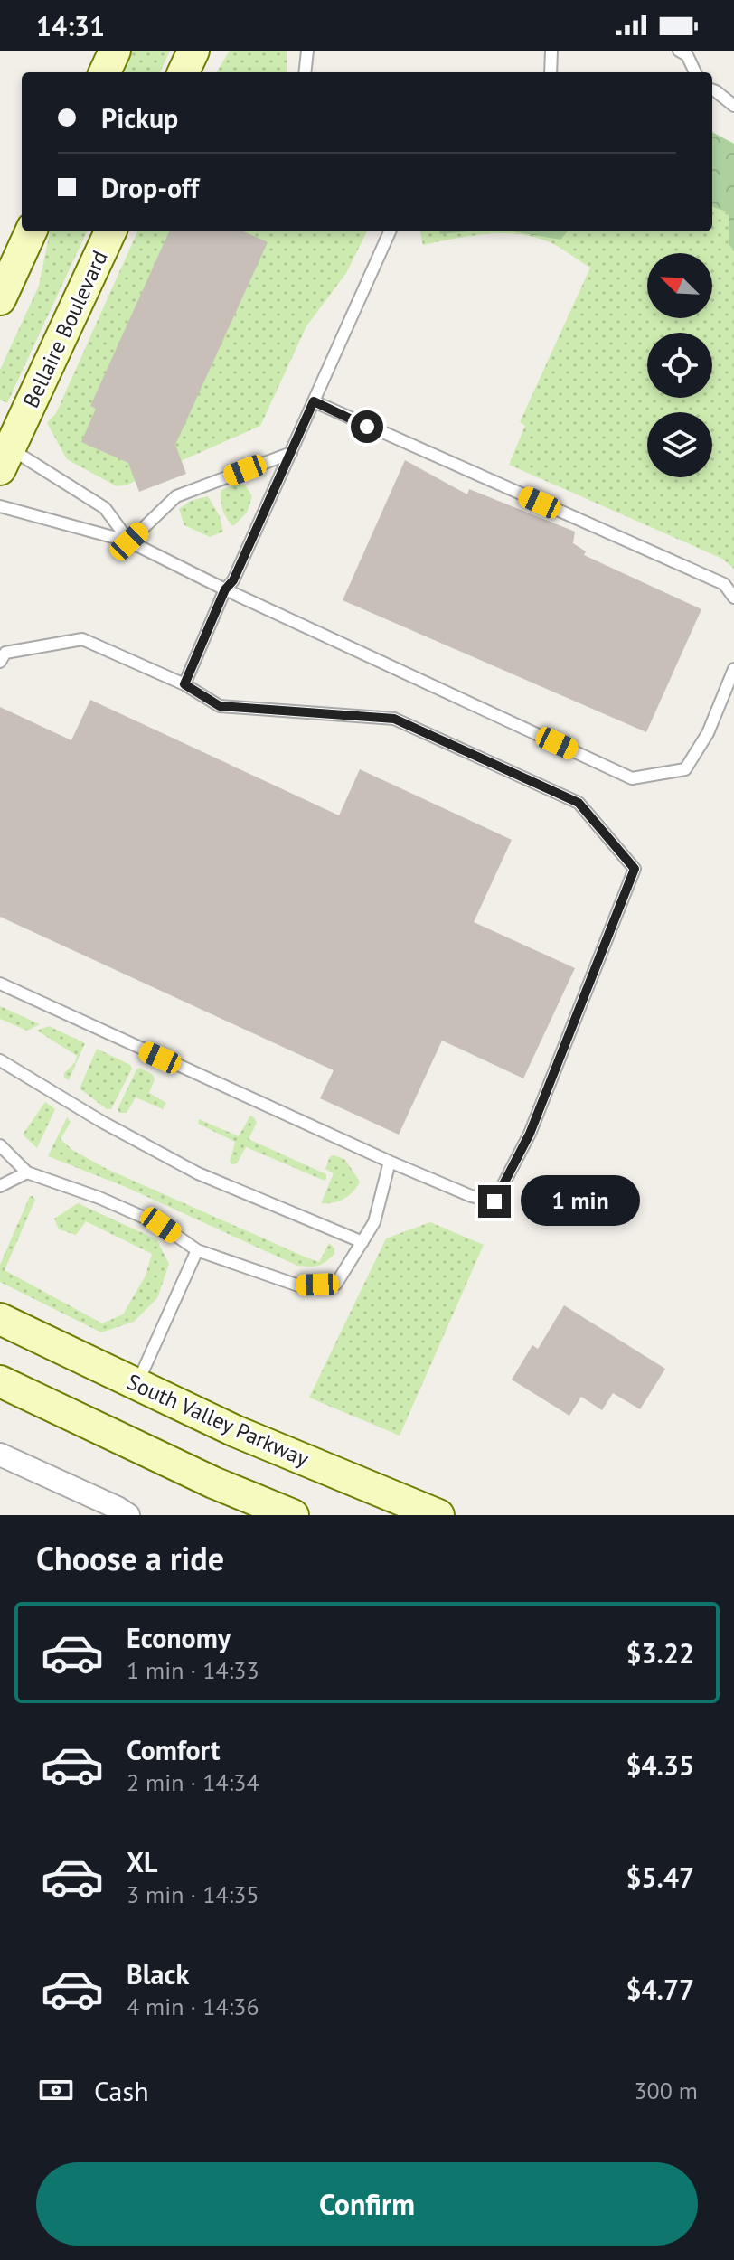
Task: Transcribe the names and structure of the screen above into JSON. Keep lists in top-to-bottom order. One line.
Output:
{"streets":{"main road":["Bellaire Boulevard","South Valley Parkway"]},"north":"top left","page":{"status":"14:31","banner":["Pickup","Drop-off"],"bubble":"1 min","heading":"Choose a ride","list":[{"name":"Economy","note":"1 min · 14:33","value":"$3.22"},{"name":"Comfort","note":"2 min · 14:34","value":"$4.35"},{"name":"XL","note":"3 min · 14:35","value":"$5.47"},{"name":"Black","note":"4 min · 14:36","value":"$4.77"}],"pay":["Cash","300 m"],"buttons":"Confirm"}}
